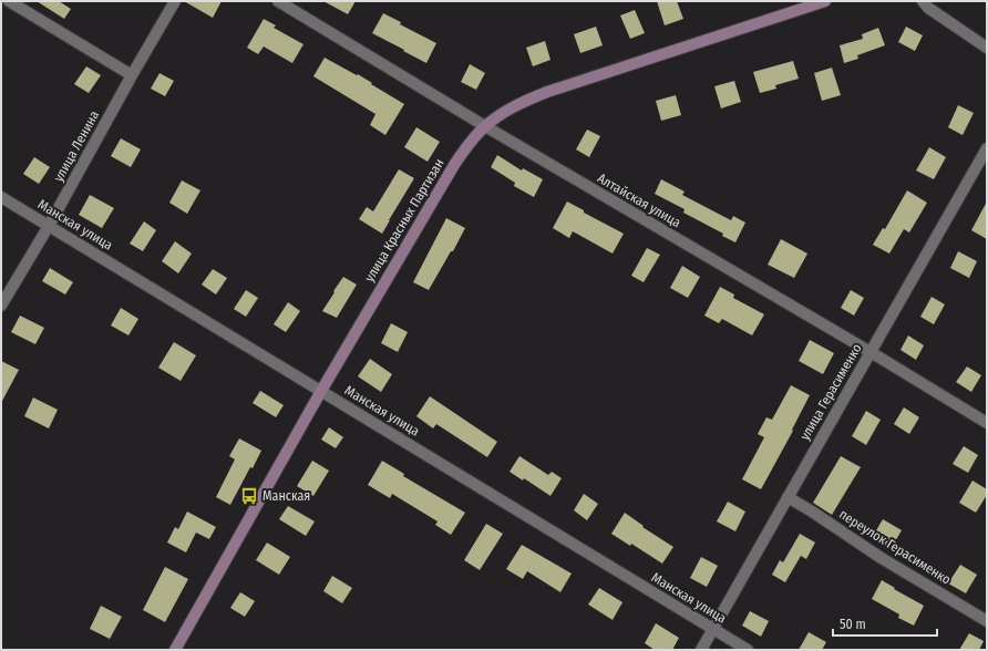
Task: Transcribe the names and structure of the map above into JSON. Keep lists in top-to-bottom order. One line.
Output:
{"streets":{"main road":["улица Красных Партизан"],"street":["улица Ленина","Алтайская улица","Манская улица","улица Герасименко","переулок Герасименко"]},"crossings":[["улица Ленина","Манская улица"],["Алтайская улица","улица Красных Партизан"],["Алтайская улица","улица Герасименко"],["улица Красных Партизан","Манская улица"],["Манская улица","улица Герасименко"],["улица Герасименко","переулок Герасименко"]],"places":{"bus stop":["Манская"]},"scale_bar":"50 m"}
